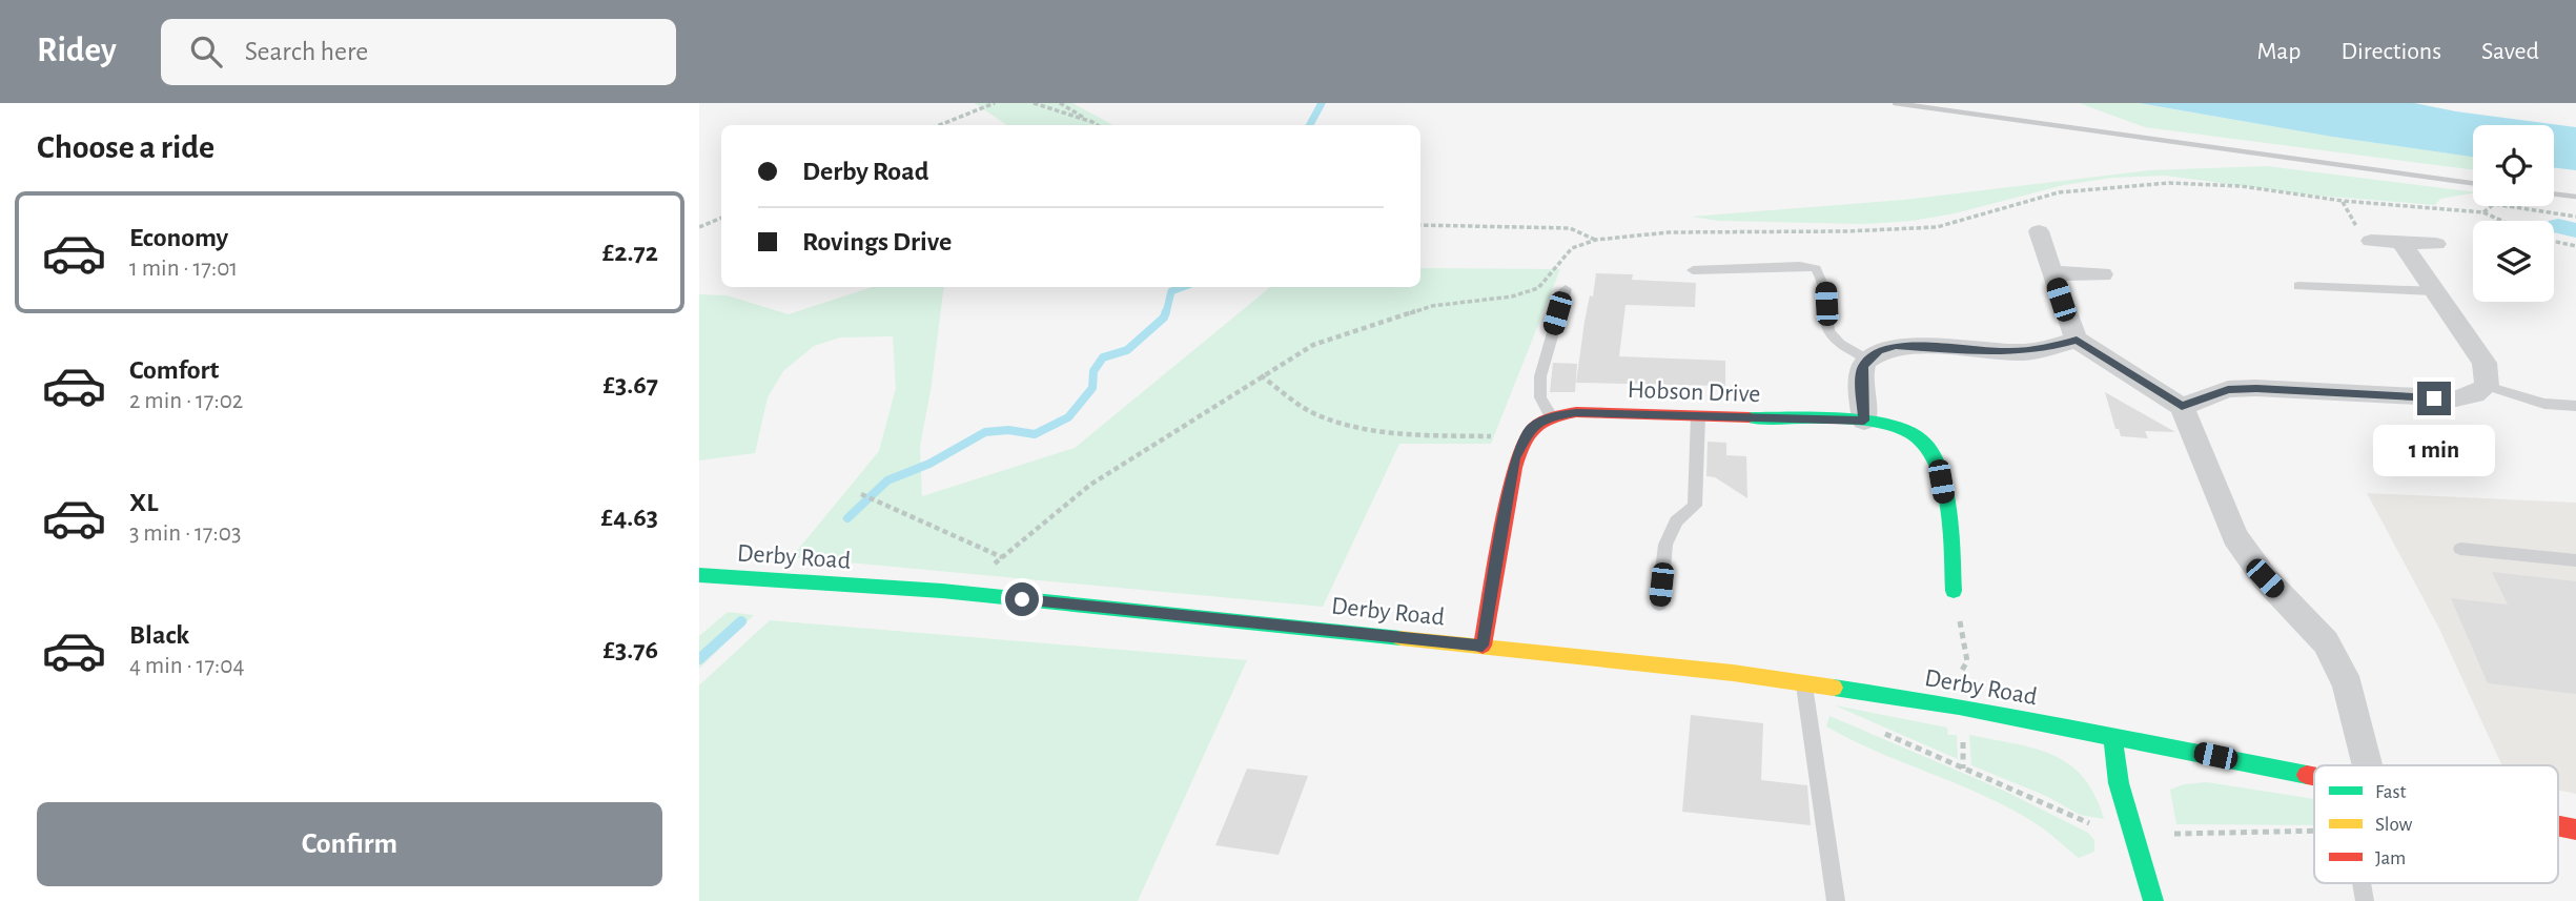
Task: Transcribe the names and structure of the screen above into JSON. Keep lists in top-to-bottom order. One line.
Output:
{"streets":{"main road":["Hobson Drive","Derby Road"]},"legend":["Fast","Slow","Jam"],"page":{"header":"Ridey","search":"Search here","nav":["Map","Directions","Saved"],"heading":"Choose a ride","banner":["Derby Road","Rovings Drive"],"list":[{"name":"Economy","note":"1 min · 17:01","value":"£2.72"},{"name":"Comfort","note":"2 min · 17:02","value":"£3.67"},{"name":"XL","note":"3 min · 17:03","value":"£4.63"},{"name":"Black","note":"4 min · 17:04","value":"£3.76"}],"bubble":"1 min","buttons":"Confirm"}}
